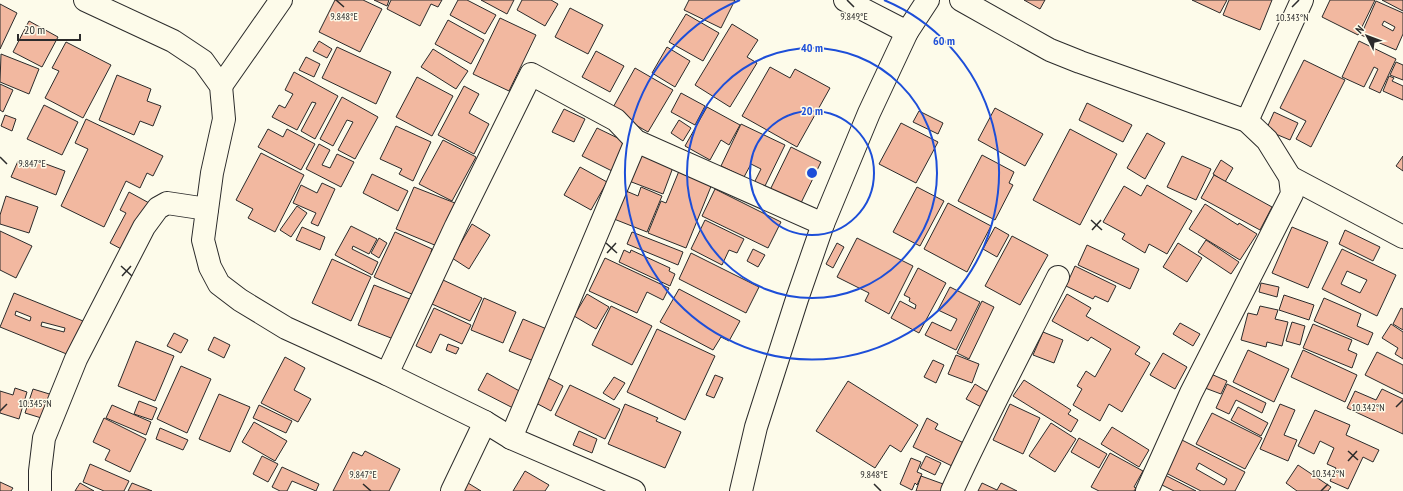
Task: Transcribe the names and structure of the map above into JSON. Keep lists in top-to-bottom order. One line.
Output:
{"scale_bar":"20 m","north":"top left","coordinates":["9.848°E","9.849°E","10.343°N","9.847°E","10.345°N","10.342°N"],"rings":["60 m","40 m","20 m"]}
